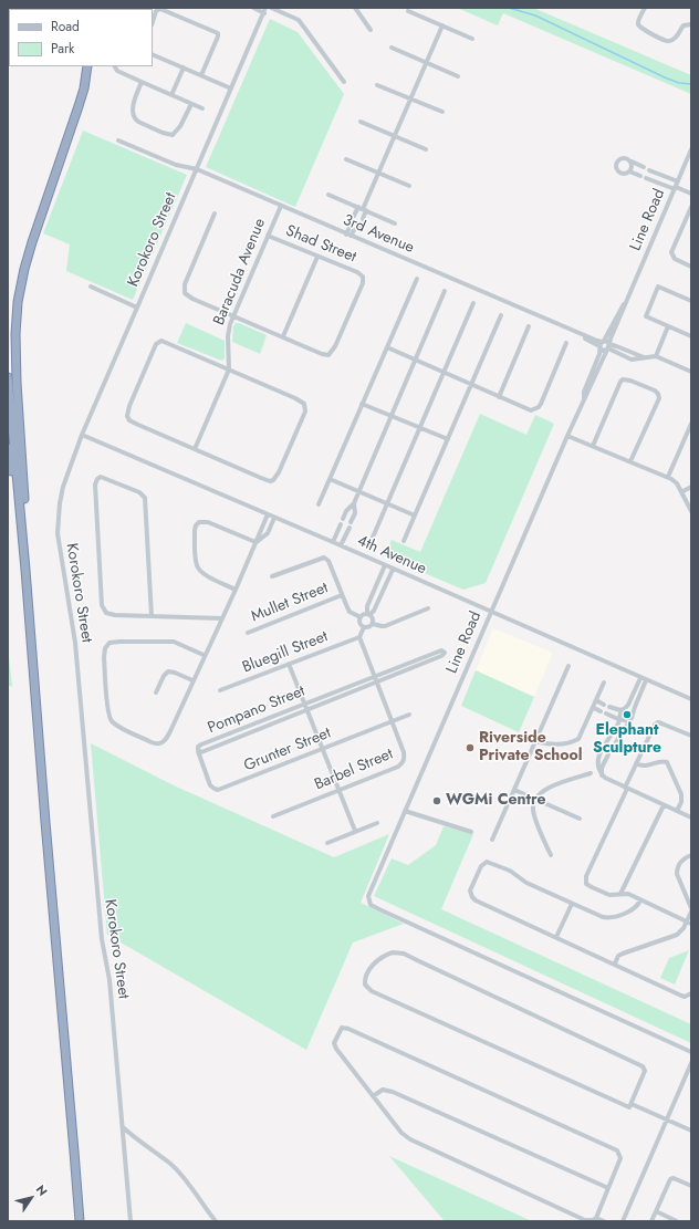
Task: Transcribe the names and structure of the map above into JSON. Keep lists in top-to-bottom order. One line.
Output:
{"streets":{"street":["Line Road","3rd Avenue","Korokoro Street","Shad Street","Baracuda Avenue","4th Avenue","Mullet Street","Bluegill Street","Pompano Street","Grunter Street","Barbel Street"]},"crossings":[["Line Road","3rd Avenue"],["Line Road","4th Avenue"],["3rd Avenue","Korokoro Street"],["3rd Avenue","Baracuda Avenue"],["Korokoro Street","4th Avenue"],["Shad Street","Baracuda Avenue"],["Pompano Street","Grunter Street"],["Grunter Street","Barbel Street"]],"places":["Elephant Sculpture","Riverside Private School","WGMi Centre"],"legend":["Road","Park"],"north":"top right"}
